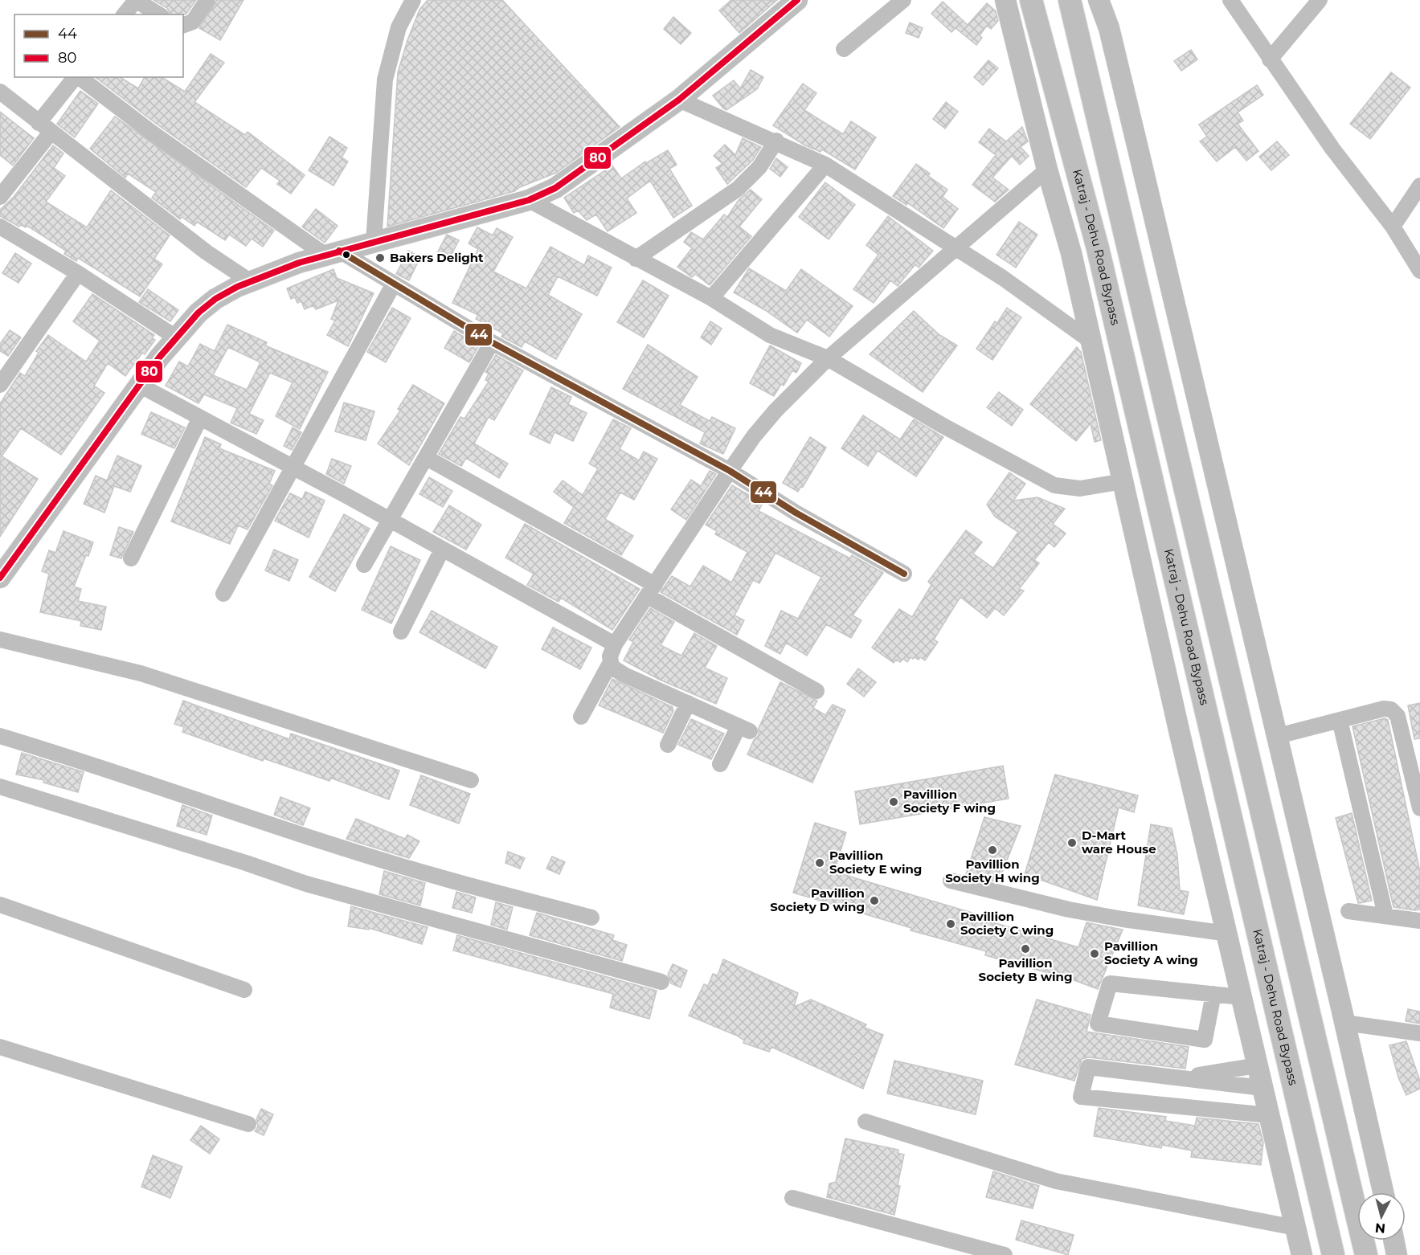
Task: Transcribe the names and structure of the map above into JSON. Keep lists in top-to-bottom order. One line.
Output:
{"streets":{"highway":["Katraj - Dehu Road Bypass"]},"places":["Bakers Delight","Pavillion Society F wing","D-Mart ware House","Pavillion Society H wing","Pavillion Society E wing","Pavillion Society D wing","Pavillion Society C wing","Pavillion Society B wing","Pavillion Society A wing"],"lines":["transit line 80","transit line 44"],"legend":["44","80"],"north":"bottom"}
